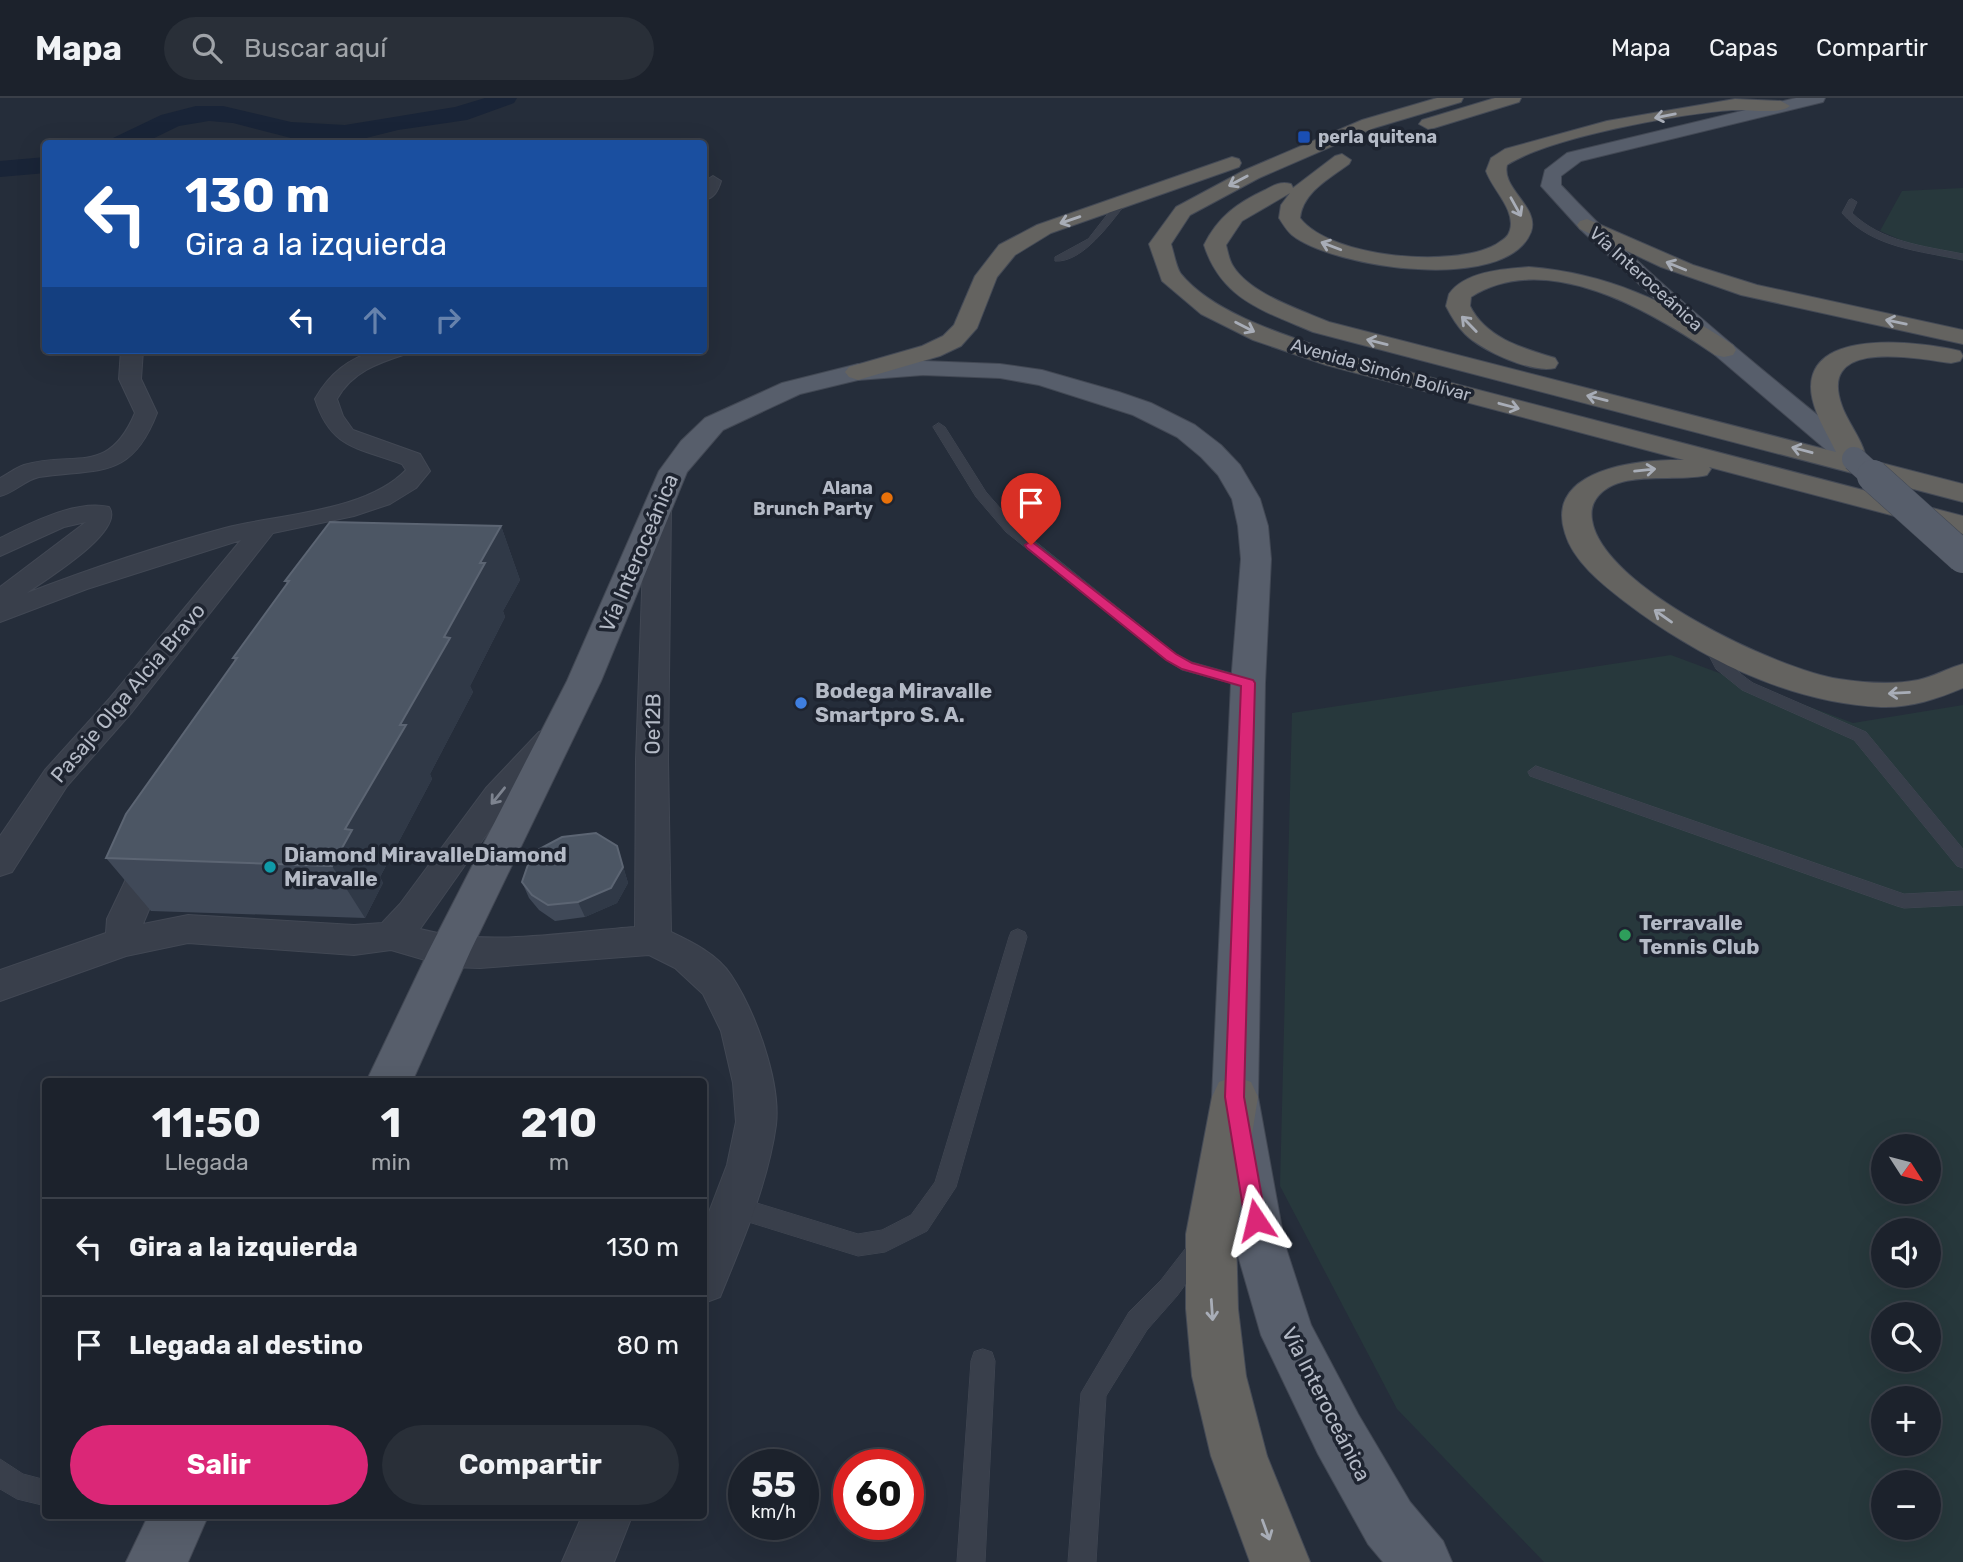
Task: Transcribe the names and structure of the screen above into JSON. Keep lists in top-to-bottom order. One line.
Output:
{"streets":{"highway":["Avenida Simón Bolívar"],"main road":["Vía Interoceánica"],"street":["Pasaje Olga Alcia Bravo","Oe12B"]},"crossings":[["Vía Interoceánica","Oe12B"]],"places":{"transit":["perla quitena"],"other":["Alana Brunch Party","Bodega Miravalle Smartpro S. A.","Diamond MiravalleDiamond Miravalle","Terravalle Tennis Club"]},"north":"bottom right","page":{"header":"Mapa","search":"Buscar aquí","nav":["Mapa","Capas","Compartir"],"turn":["130 m","Gira a la izquierda"],"eta":["11:50","Llegada","1","min","210","m"],"map_buttons":["+","−"],"list":[{"name":"Gira a la izquierda","value":"130 m"},{"name":"Llegada al destino","value":"80 m"}],"buttons":["Salir","Compartir"],"speed":"55 km/h","limit":"60"}}
